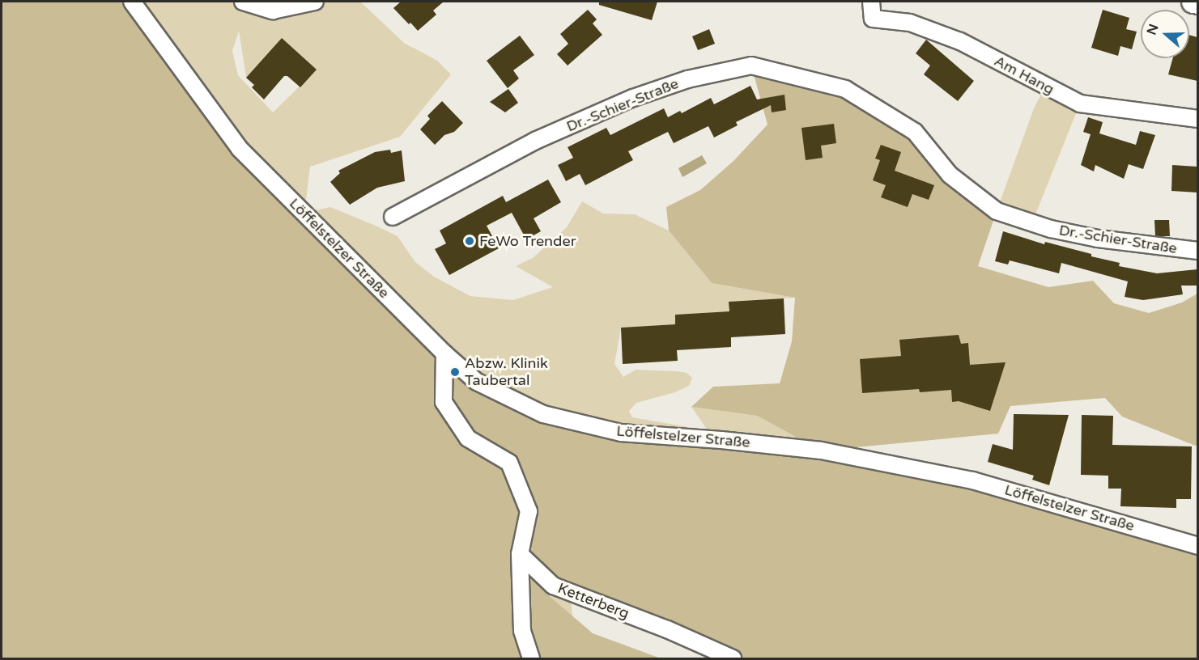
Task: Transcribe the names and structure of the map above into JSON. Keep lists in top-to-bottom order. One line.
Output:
{"streets":{"street":["Am Hang","Dr.-Schier-Straße","Löffelstelzer Straße","Ketterberg"]},"places":["FeWo Trender","Abzw. Klinik Taubertal"],"north":"left"}
